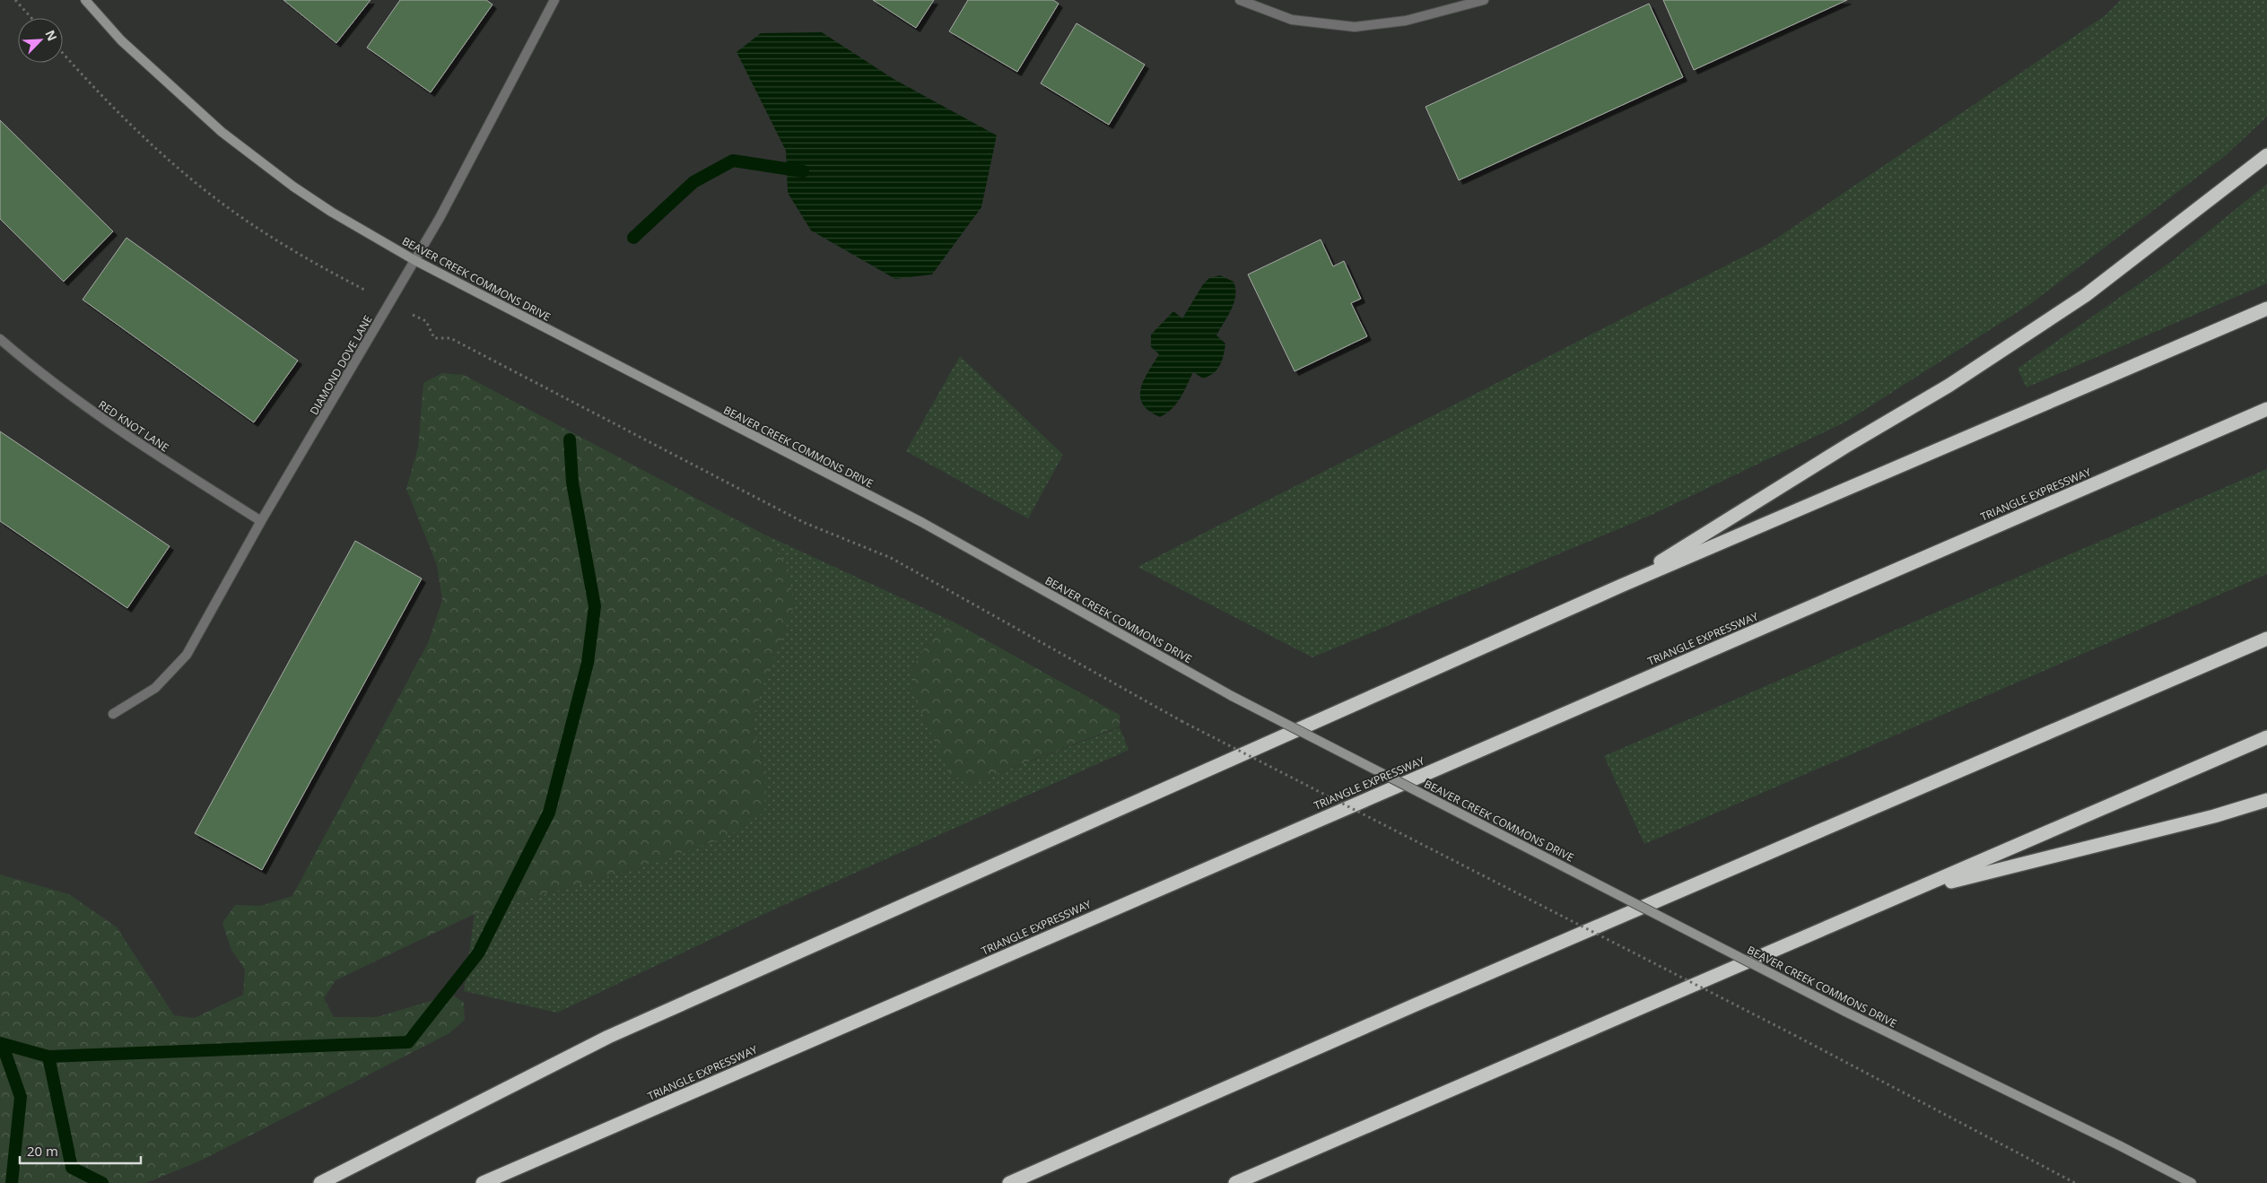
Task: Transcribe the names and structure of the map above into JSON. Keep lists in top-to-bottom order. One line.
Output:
{"streets":{"highway":["TRIANGLE EXPRESSWAY"],"street":["BEAVER CREEK COMMONS DRIVE","DIAMOND DOVE LANE","RED KNOT LANE"]},"crossings":[["BEAVER CREEK COMMONS DRIVE","DIAMOND DOVE LANE"],["DIAMOND DOVE LANE","RED KNOT LANE"]],"scale_bar":"20 m","north":"top right"}
